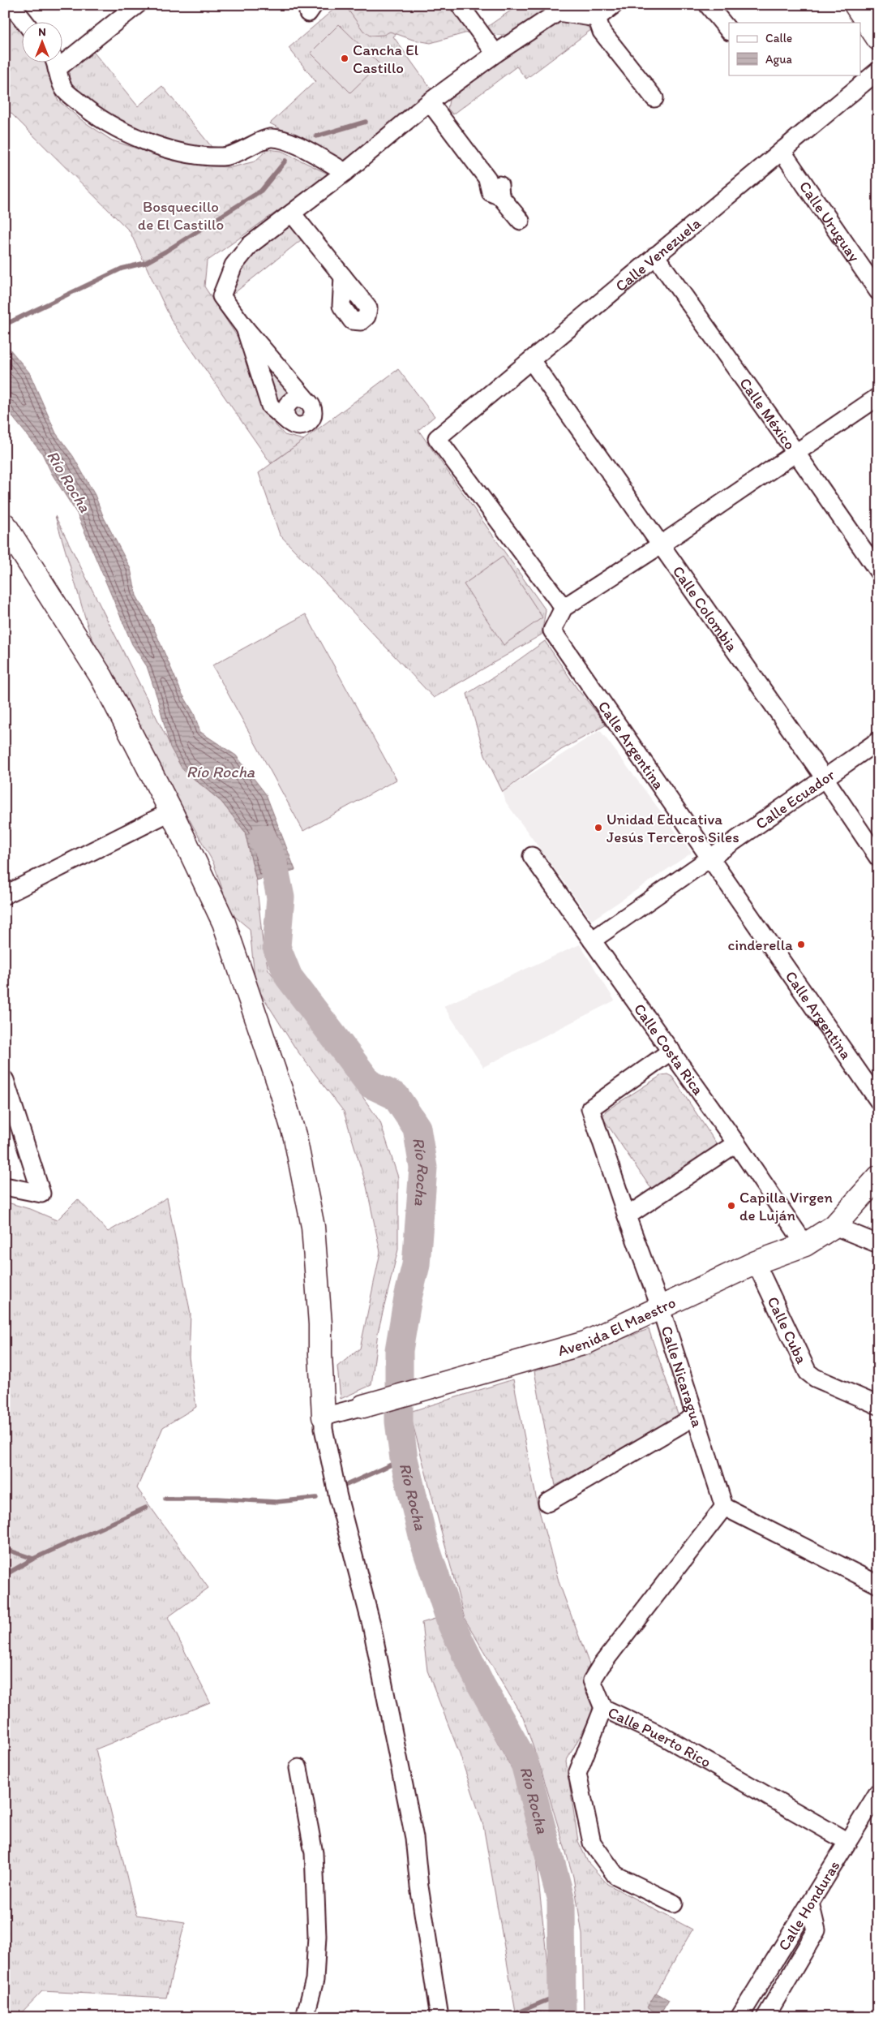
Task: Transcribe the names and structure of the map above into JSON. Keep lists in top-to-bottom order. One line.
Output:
{"streets":{"street":["Calle Uruguay","Calle Venezuela","Calle México","Calle Colombia","Calle Argentina","Calle Ecuador","Calle Costa Rica","Avenida El Maestro","Calle Cuba","Calle Nicaragua","Calle Puerto Rico","Calle Honduras"]},"crossings":[["Calle Uruguay","Calle Venezuela"],["Calle Venezuela","Calle México"],["Calle Venezuela","Calle Colombia"],["Calle Venezuela","Calle Argentina"],["Calle Colombia","Calle Ecuador"],["Calle Argentina","Calle Ecuador"],["Calle Ecuador","Calle Costa Rica"],["Calle Costa Rica","Avenida El Maestro"],["Calle Costa Rica","Calle Nicaragua"],["Avenida El Maestro","Calle Cuba"],["Avenida El Maestro","Calle Nicaragua"],["Calle Nicaragua","Calle Puerto Rico"],["Calle Puerto Rico","Calle Honduras"]],"water":["Río Rocha"],"parks":["Bosquecillo de El Castillo"],"places":["Cancha El Castillo","Unidad Educativa Jesús Terceros Siles","cinderella","Capilla Virgen de Luján"],"legend":["Calle","Agua"],"north":"top"}
